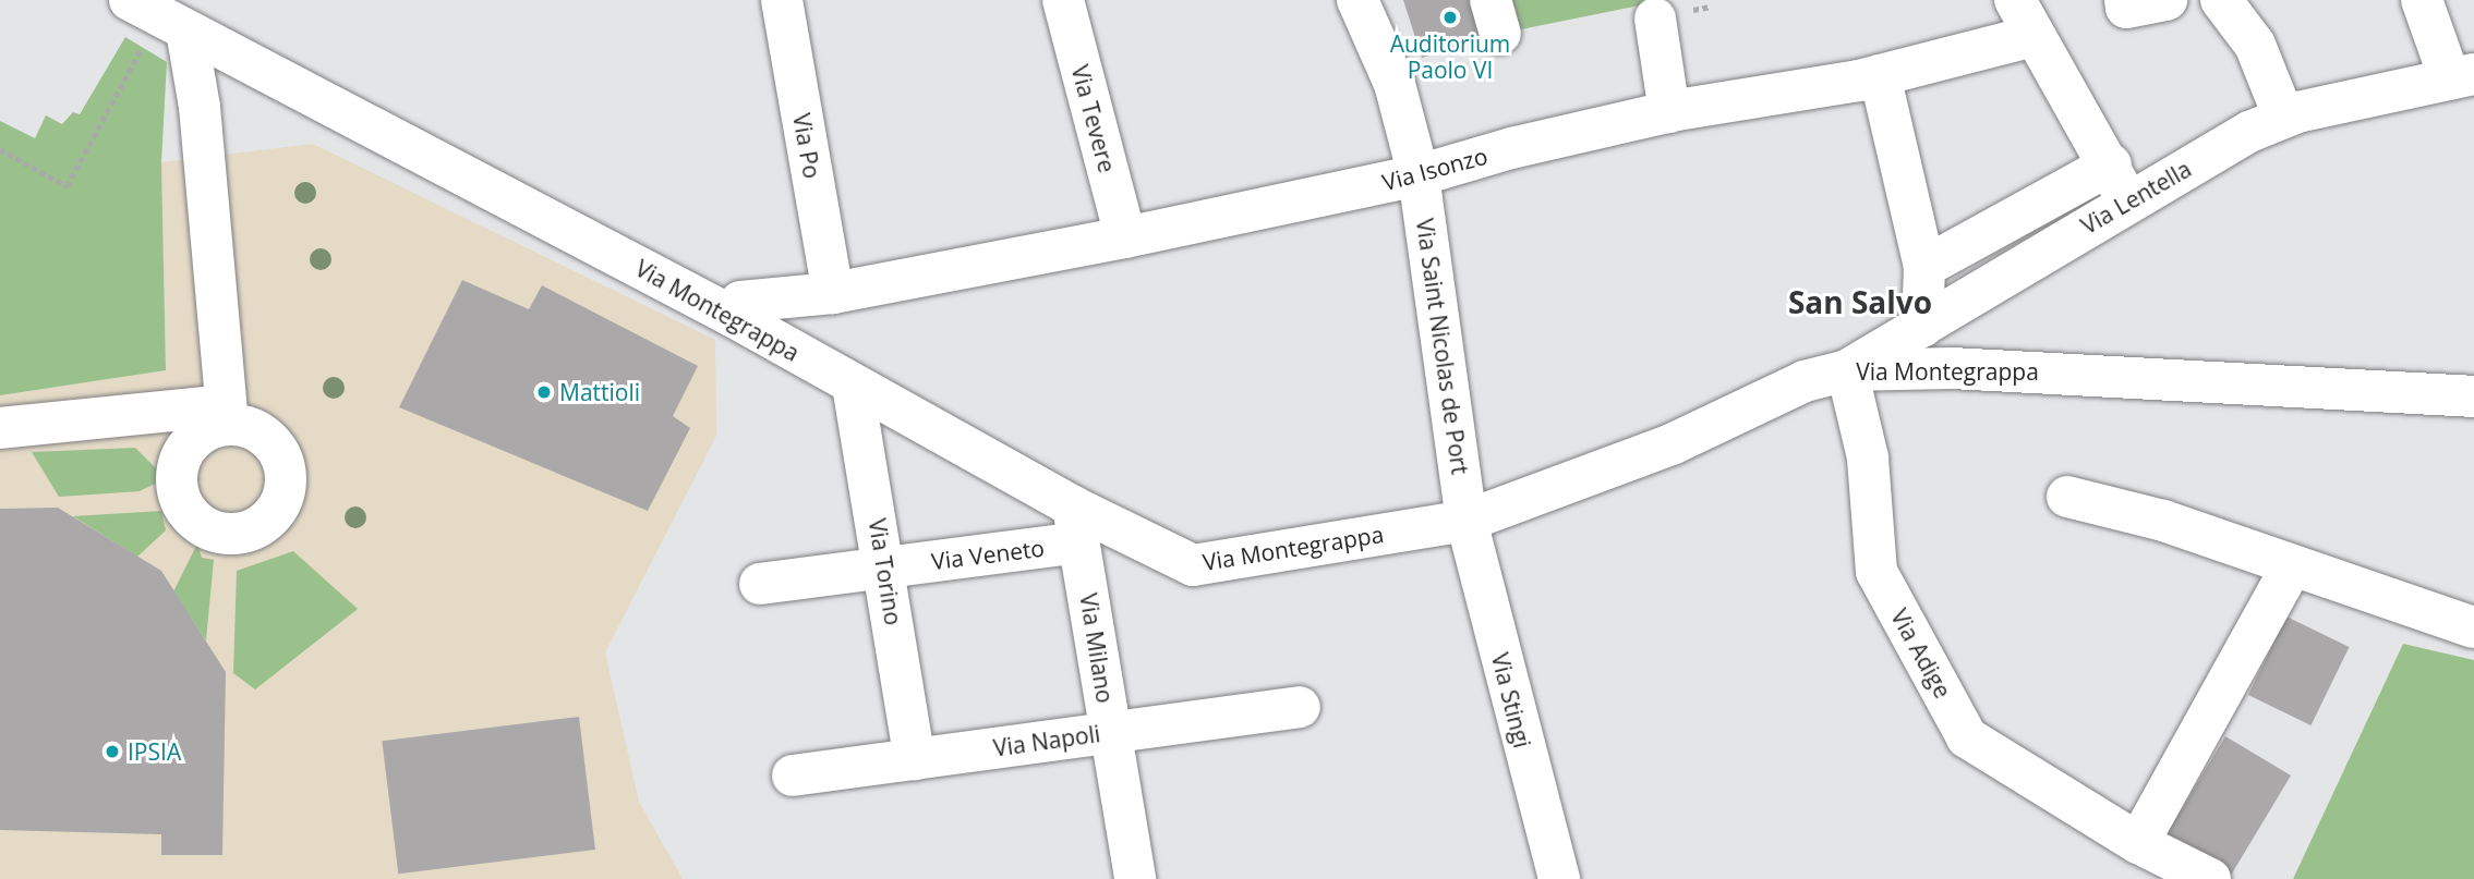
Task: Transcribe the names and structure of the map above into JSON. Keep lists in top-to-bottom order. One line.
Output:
{"streets":{"street":["Via Tevere","Via Po","Via Isonzo","Via Lentella","Via Montegrappa","Via Saint Nicolas de Port","Via Veneto","Via Torino","Via Milano","Via Adige","Via Stingi","Via Napoli"]},"crossings":[["Via Tevere","Via Isonzo"],["Via Po","Via Isonzo"],["Via Isonzo","Via Montegrappa"],["Via Isonzo","Via Saint Nicolas de Port"],["Via Lentella","Via Montegrappa"],["Via Lentella","Via Adige"],["Via Montegrappa","Via Saint Nicolas de Port"],["Via Montegrappa","Via Veneto"],["Via Montegrappa","Via Torino"],["Via Montegrappa","Via Milano"],["Via Montegrappa","Via Adige"],["Via Montegrappa","Via Stingi"],["Via Saint Nicolas de Port","Via Stingi"],["Via Veneto","Via Torino"],["Via Veneto","Via Milano"],["Via Torino","Via Napoli"],["Via Milano","Via Napoli"]],"districts":["San Salvo"],"places":["Auditorium Paolo VI","Mattioli","IPSIA"]}
